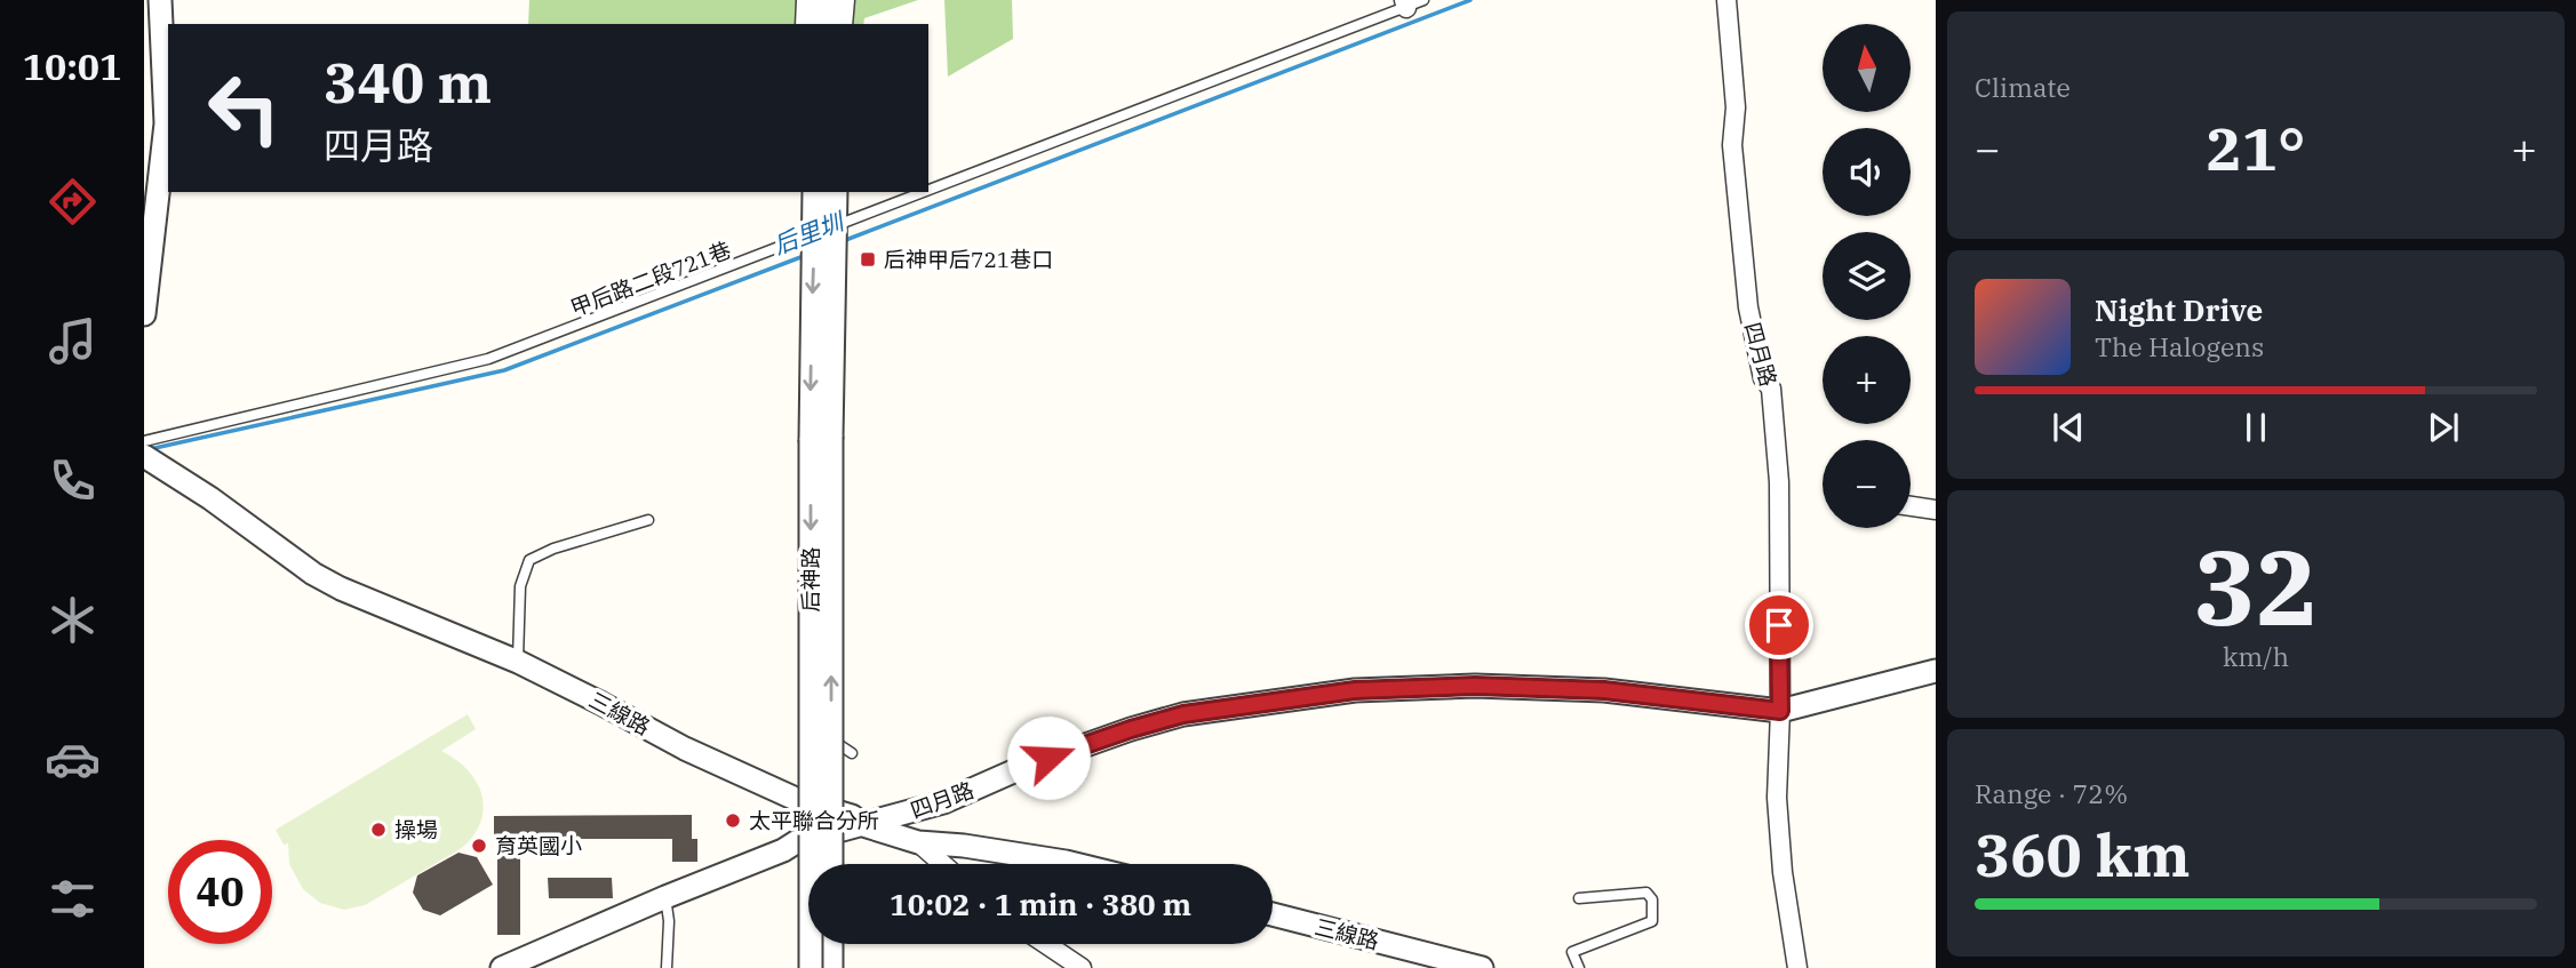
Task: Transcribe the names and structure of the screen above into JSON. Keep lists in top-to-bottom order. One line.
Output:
{"streets":{"street":["四月路","后神路","三線路"],"lane":["甲后路二段721巷"]},"crossings":[["甲后路二段721巷","后神路"],["四月路","三線路"]],"water":["后里圳"],"places":{"transit":["后神甲后721巷口"],"other":["太平聯合分所","操場","育英國小"]},"north":"top","page":{"tabs":"10:01","tile":["Climate",["32","km/h"],["Range · 72%","360 km"]],"map_buttons":["+","−"],"turn":["340 m","四月路"],"heat":["−","21°","+"],"song":["Night Drive","The Halogens"],"limit":"40","trip":"10:02 · 1 min · 380 m"}}
